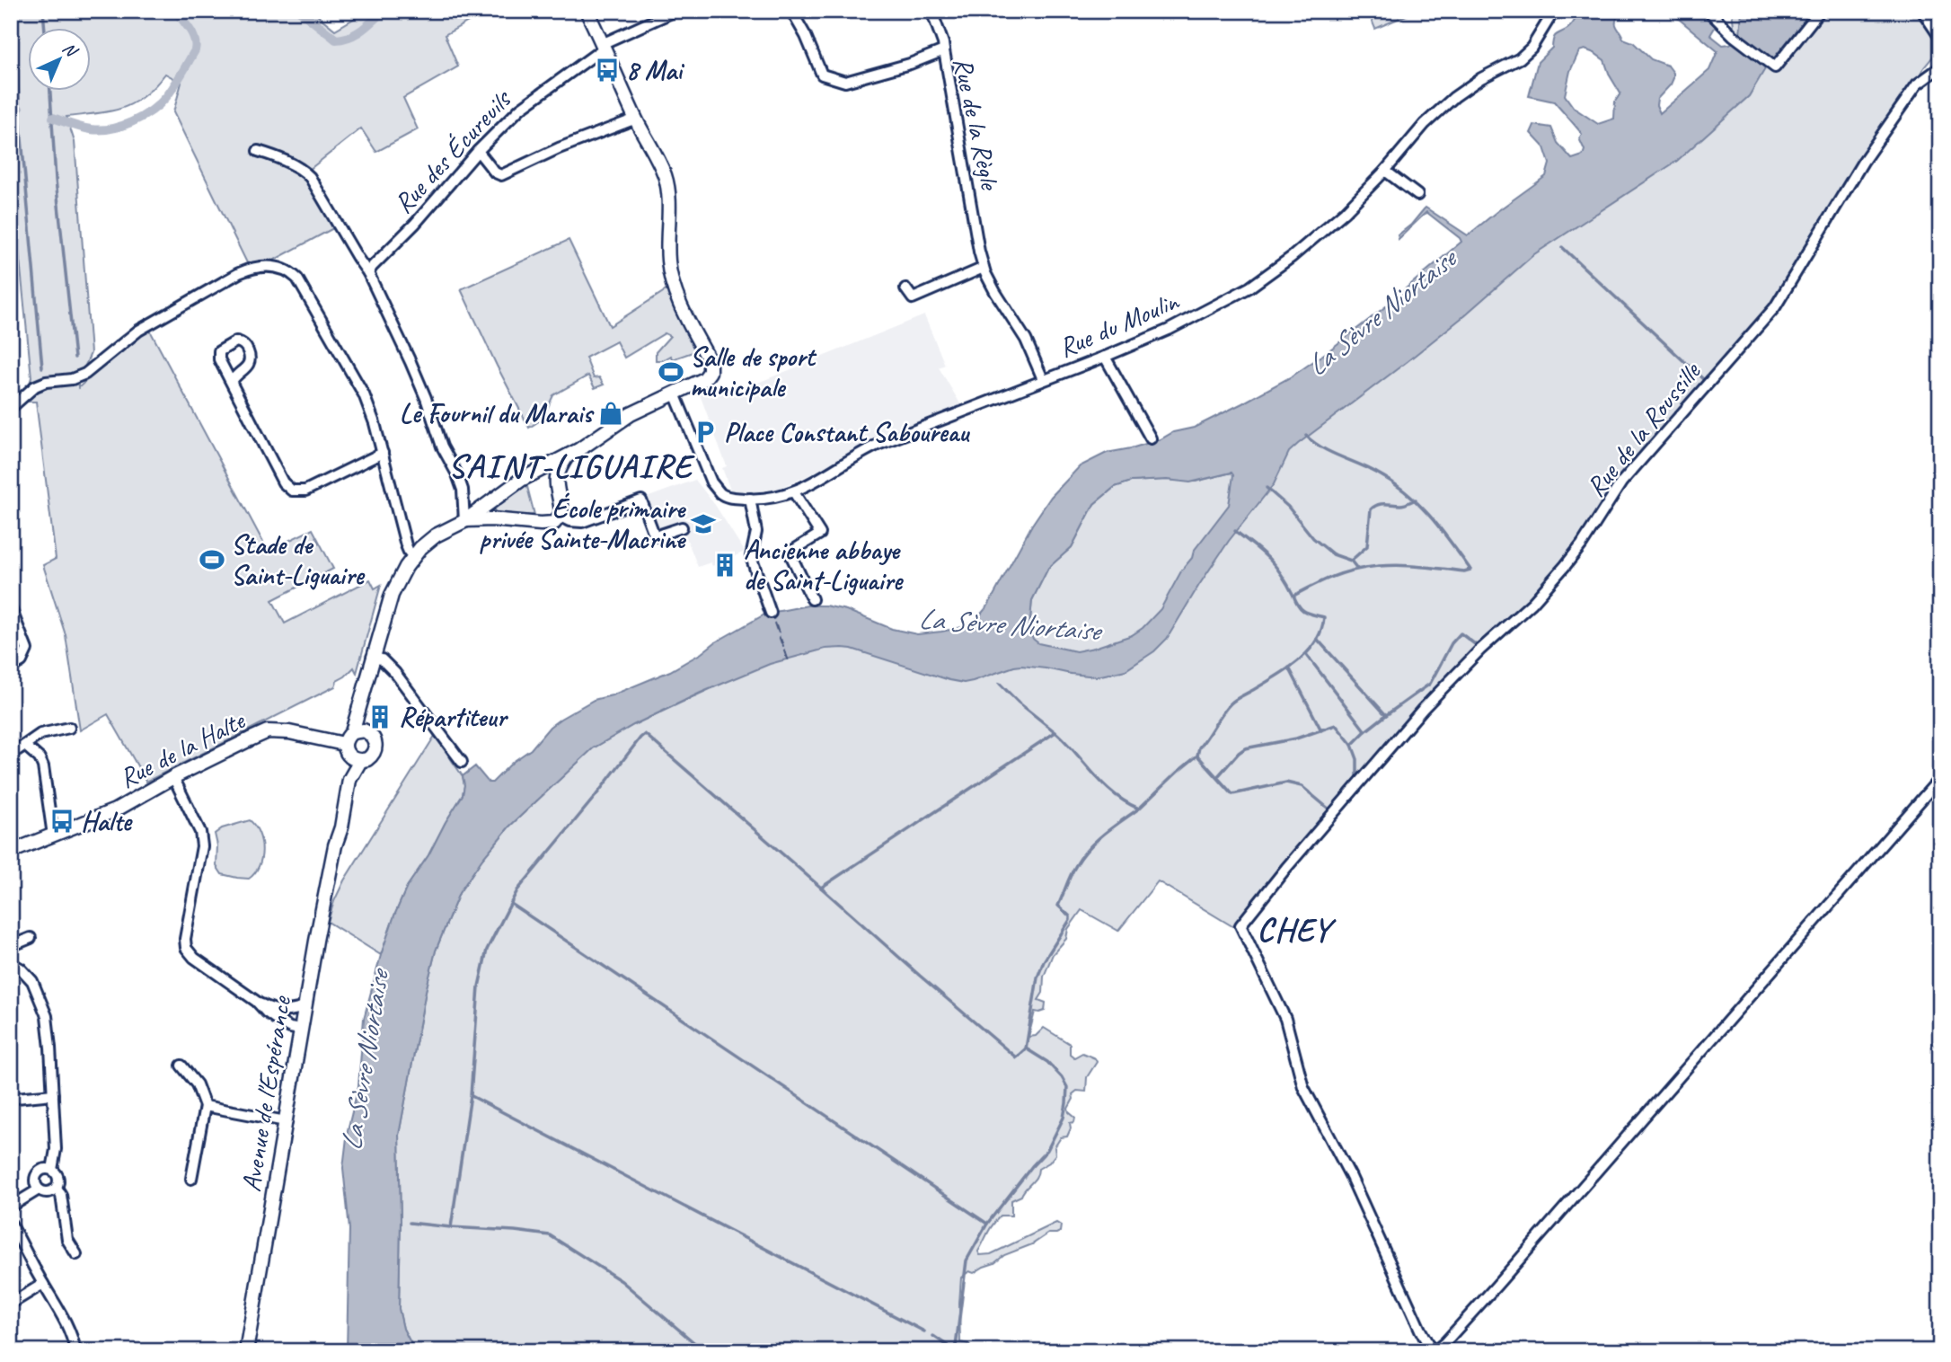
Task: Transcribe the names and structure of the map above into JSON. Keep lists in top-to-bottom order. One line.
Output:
{"streets":{"street":["Rue de la Règle","Rue des Écureuils","Rue du Moulin","Rue de la Roussille","Rue de la Halte","Avenue de l'Espérance"]},"crossings":[["Rue de la Règle","Rue du Moulin"],["Rue de la Halte","Avenue de l'Espérance"]],"districts":["SAINT-LIGUAIRE","CHEY"],"water":["La Sèvre Niortaise"],"places":{"bus stop":["8 Mai","Halte"],"sports":["Salle de sport municipale","Stade de Saint-Liguaire"],"shop":["Le Fournil du Marais"],"parking":["Place Constant Saboureau"],"school or university":["École primaire privée Sainte-Macrine"],"building":["Ancienne abbaye de Saint-Liguaire","Répartiteur"]},"north":"top right"}
